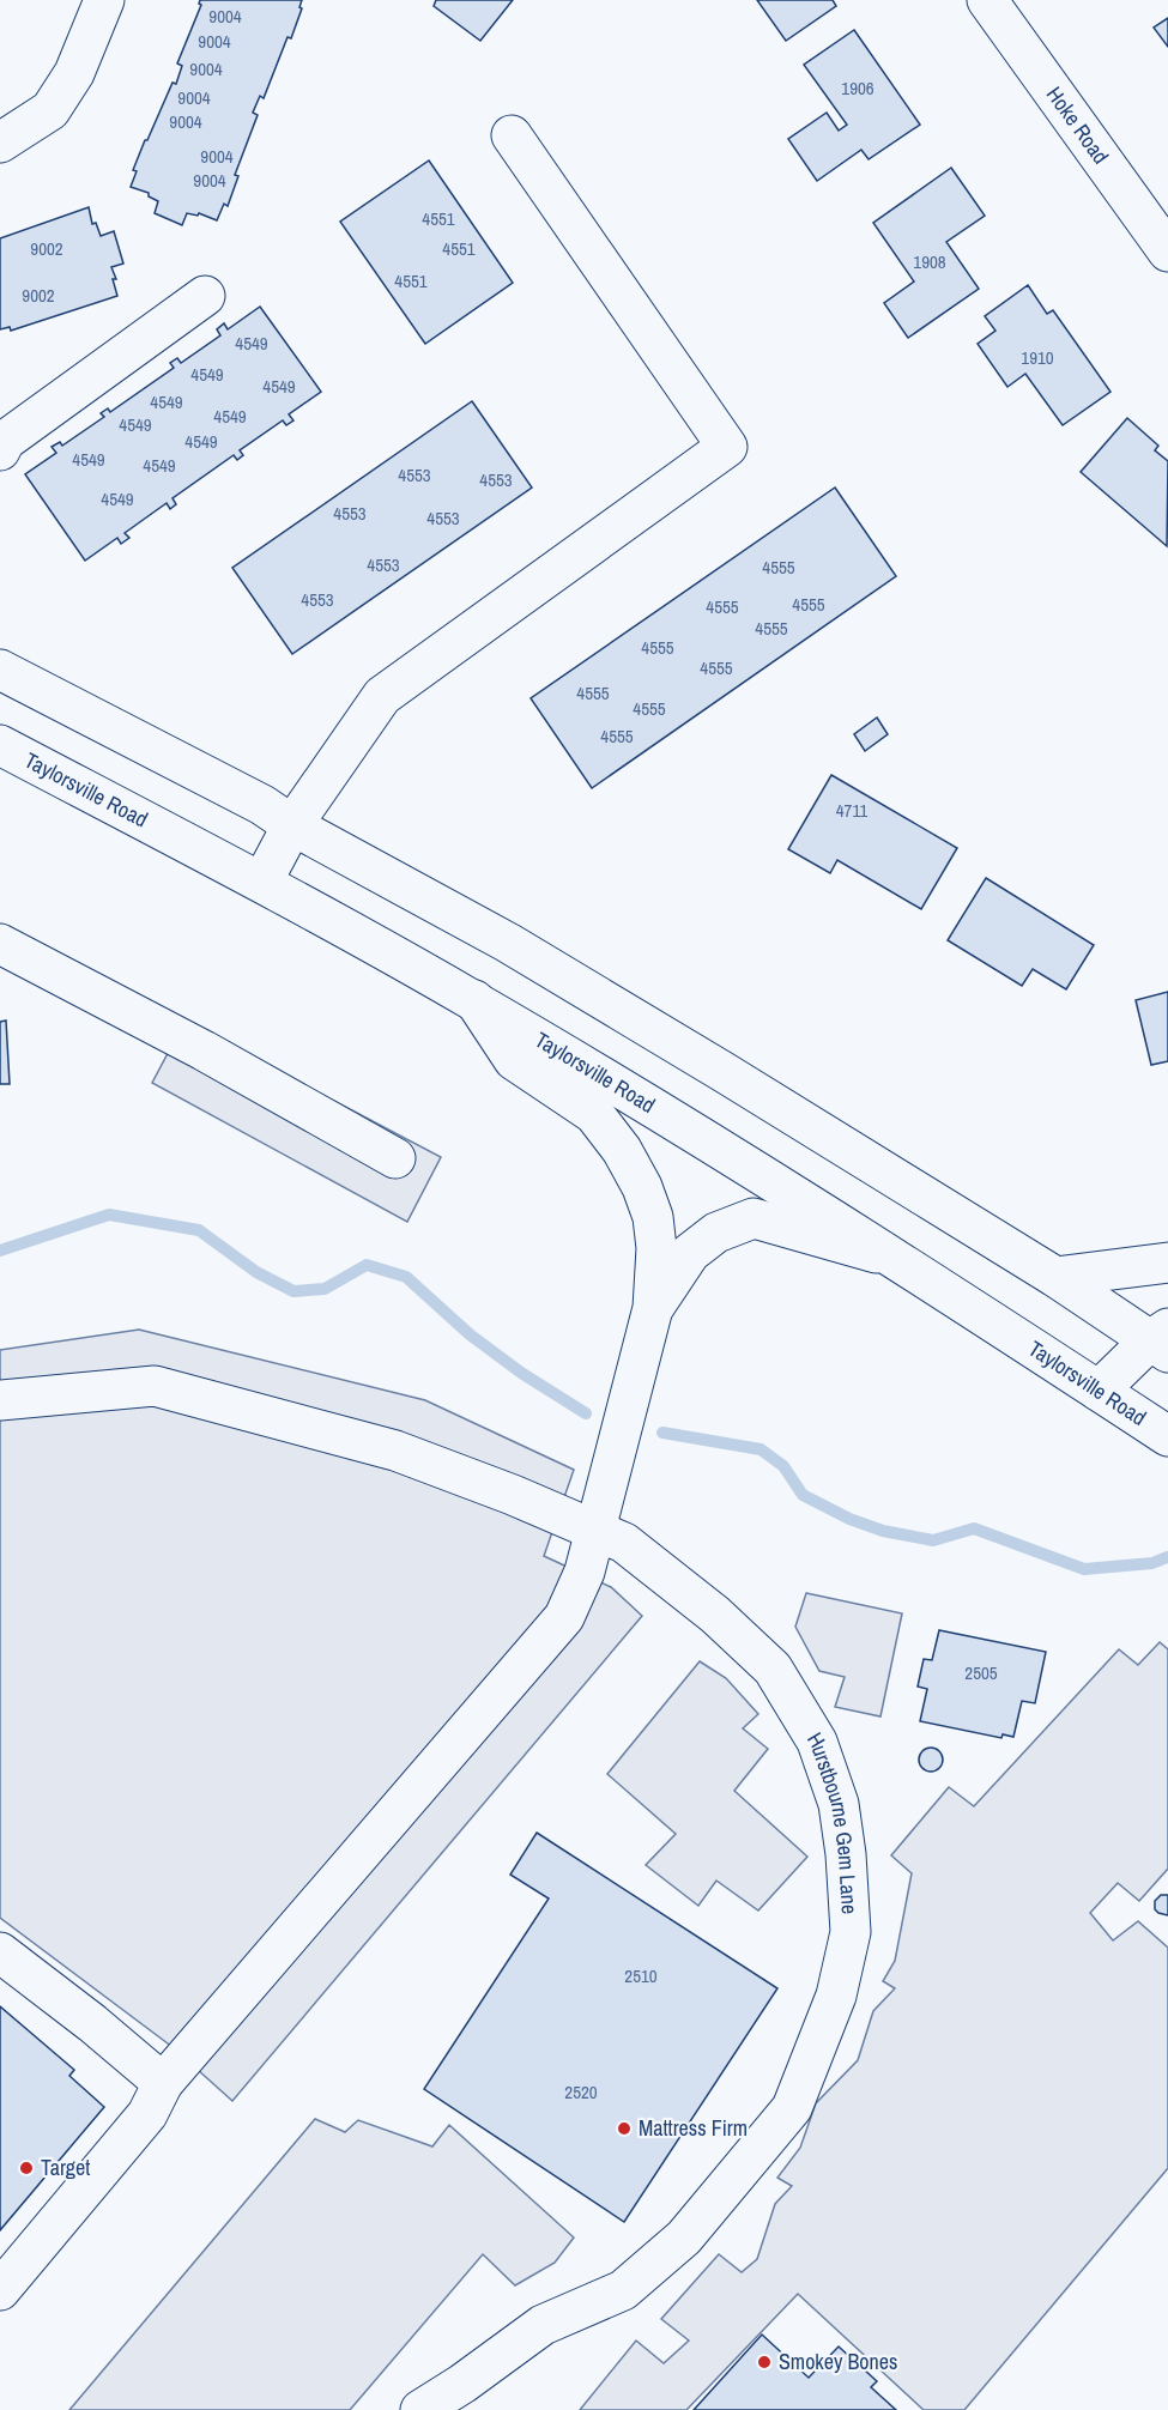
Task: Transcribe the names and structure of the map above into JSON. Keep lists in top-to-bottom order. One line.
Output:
{"streets":{"main road":["Hoke Road","Taylorsville Road","Hurstbourne Gem Lane"]},"places":["Mattress Firm","Target","Smokey Bones"],"house_numbers":["9004","9004","9004","1906","9004","9004","9004","9004","4551","9002","4551","1908","4551","9002","4549","1910","4549","4549","4549","4549","4549","4549","4549","4549","4553","4553","4549","4553","4553","4553","4555","4553","4555","4555","4555","4555","4555","4555","4555","4555","4711","2505","2510","2520"]}
